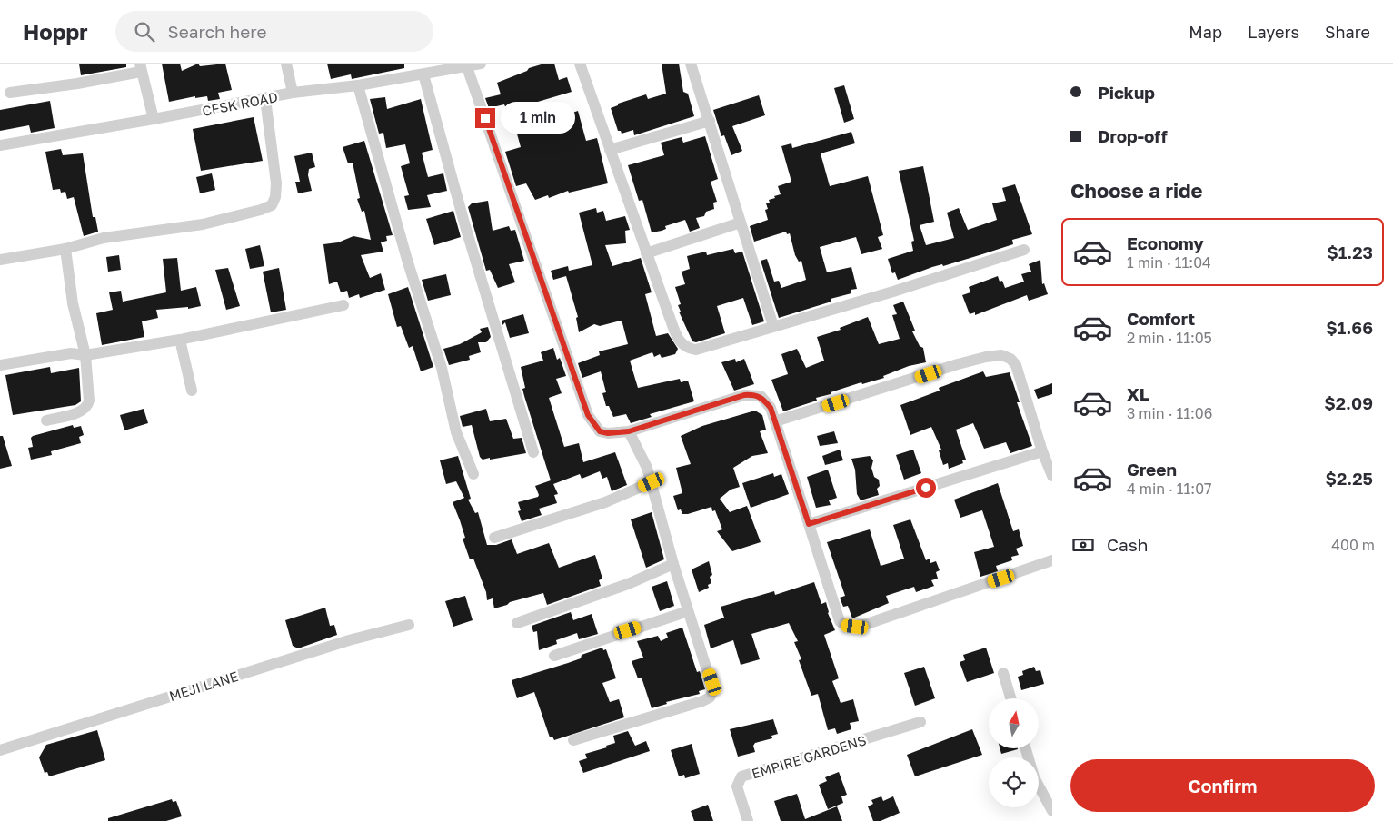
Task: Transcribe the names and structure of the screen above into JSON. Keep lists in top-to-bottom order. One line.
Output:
{"streets":{"street":["CFSK ROAD","MEJI LANE","EMPIRE GARDENS"]},"north":"top","page":{"header":"Hoppr","search":"Search here","nav":["Map","Layers","Share"],"banner":["Pickup","Drop-off"],"bubble":"1 min","heading":"Choose a ride","list":[{"name":"Economy","note":"1 min · 11:04","value":"$1.23"},{"name":"Comfort","note":"2 min · 11:05","value":"$1.66"},{"name":"XL","note":"3 min · 11:06","value":"$2.09"},{"name":"Green","note":"4 min · 11:07","value":"$2.25"}],"pay":["Cash","400 m"],"buttons":"Confirm"}}
